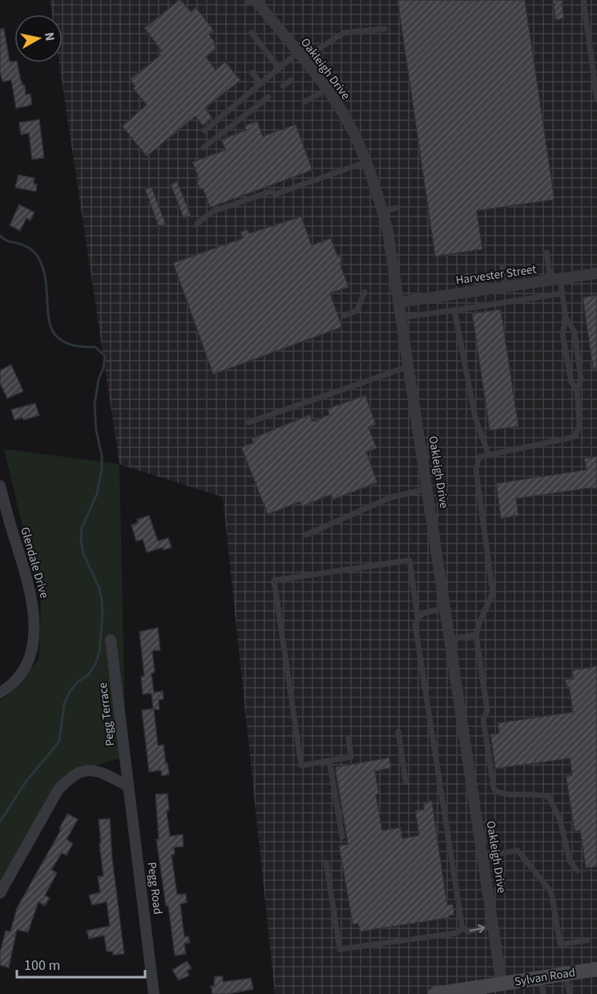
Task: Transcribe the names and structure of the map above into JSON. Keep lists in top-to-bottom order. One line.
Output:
{"streets":{"main road":["Sylvan Road"],"street":["Oakleigh Drive","Harvester Street","Glendale Drive","Pegg Terrace","Pegg Road"]},"crossings":[["Oakleigh Drive","Harvester Street"],["Oakleigh Drive","Sylvan Road"],["Pegg Terrace","Pegg Road"]],"scale_bar":"100 m","north":"right"}
